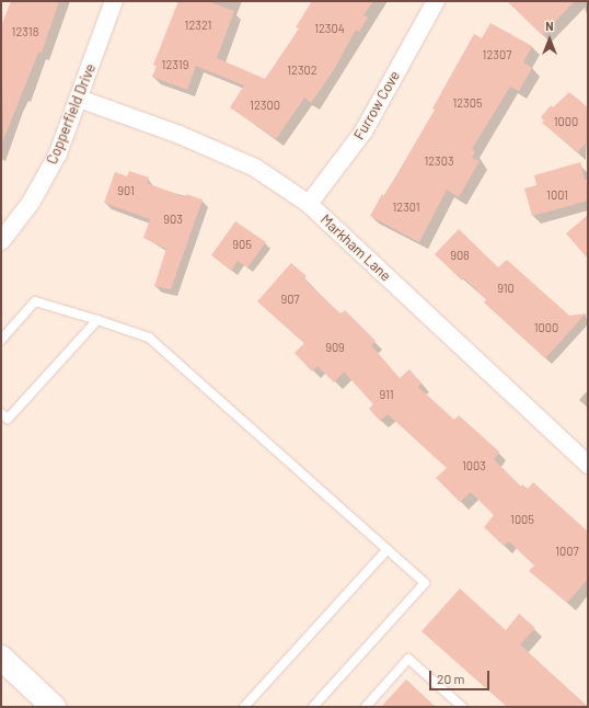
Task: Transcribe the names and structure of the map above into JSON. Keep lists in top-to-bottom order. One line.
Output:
{"streets":{"street":["Furrow Cove","Copperfield Drive","Markham Lane"]},"crossings":[["Furrow Cove","Markham Lane"],["Copperfield Drive","Markham Lane"]],"house_numbers":["12321","12304","12318","12307","12319","12302","12305","12300","1000","12303","901","1001","12301","903","905","908","910","907","1000","909","911","1003","1005","1007"],"scale_bar":"20 m","north":"top"}
